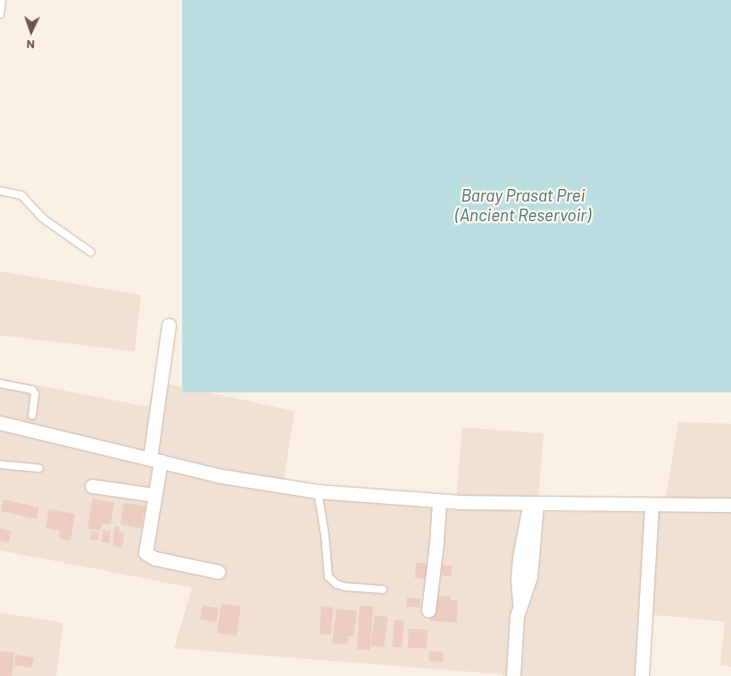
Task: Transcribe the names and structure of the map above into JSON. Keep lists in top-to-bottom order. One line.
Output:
{"water":["Baray Prasat Prei (Ancient Reservoir)"],"north":"bottom"}
